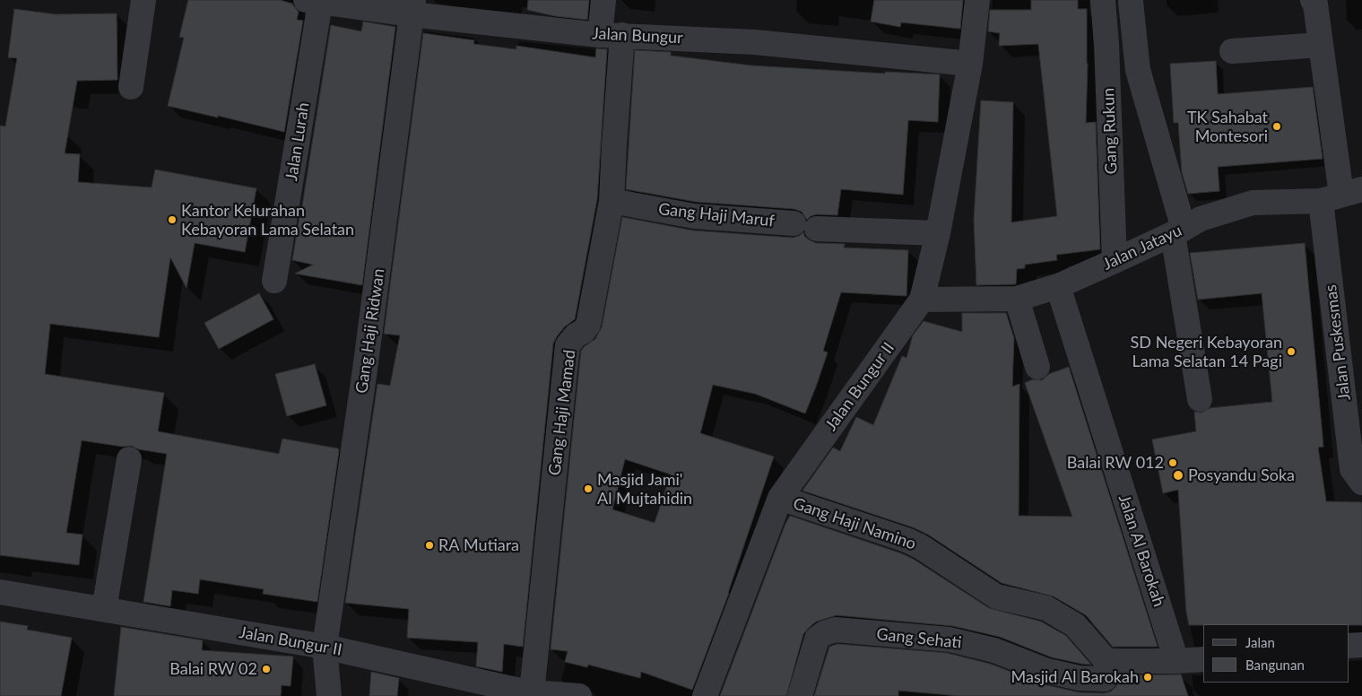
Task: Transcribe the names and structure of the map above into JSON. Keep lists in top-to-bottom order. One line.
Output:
{"streets":{"street":["Jalan Bungur","Gang Rukun","Jalan Lurah","Gang Haji Maruf","Jalan Jatayu","Gang Haji Ridwan","Jalan Puskesmas","Jalan Bungur II","Gang Haji Mamad","Gang Haji Namino","Jalan Al Barokah","Gang Sehati"]},"crossings":[["Jalan Bungur","Jalan Lurah"],["Jalan Bungur","Gang Haji Ridwan"],["Jalan Bungur","Jalan Bungur II"],["Jalan Bungur","Gang Haji Mamad"],["Gang Rukun","Jalan Jatayu"],["Gang Haji Maruf","Jalan Bungur II"],["Gang Haji Maruf","Gang Haji Mamad"],["Jalan Jatayu","Jalan Puskesmas"],["Jalan Jatayu","Jalan Bungur II"],["Jalan Jatayu","Jalan Al Barokah"],["Gang Haji Ridwan","Jalan Bungur II"],["Jalan Bungur II","Gang Haji Mamad"],["Jalan Bungur II","Gang Haji Namino"],["Gang Haji Namino","Gang Sehati"],["Jalan Al Barokah","Gang Sehati"]],"places":["TK Sahabat Montesori","Kantor Kelurahan Kebayoran Lama Selatan","SD Negeri Kebayoran Lama Selatan 14 Pagi","Balai RW 012","Posyandu Soka","Masjid Jami' Al Mujtahidin","RA Mutiara","Balai RW 02","Masjid Al Barokah"],"legend":["Jalan","Bangunan"]}
